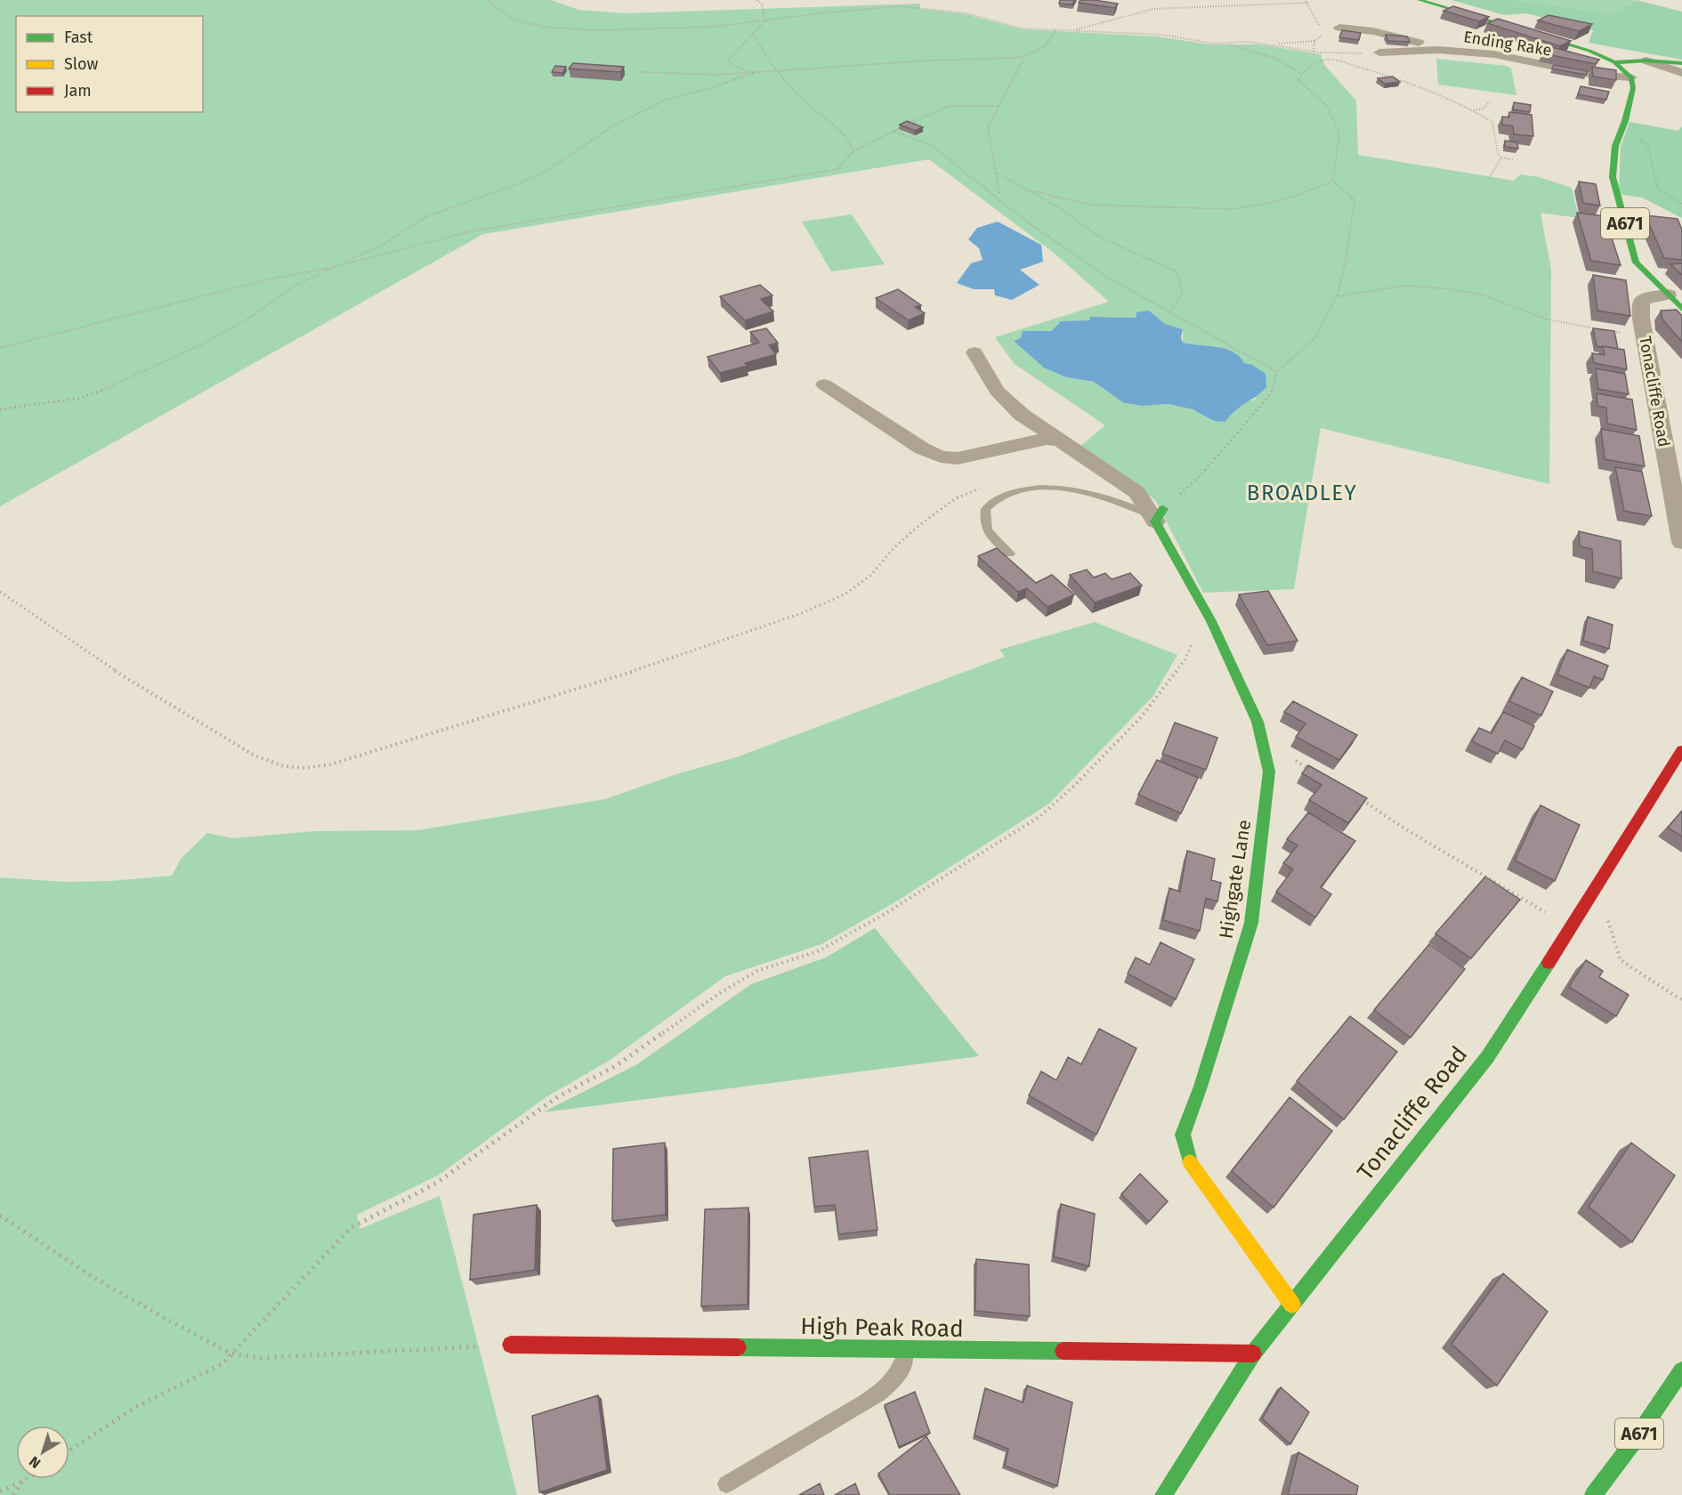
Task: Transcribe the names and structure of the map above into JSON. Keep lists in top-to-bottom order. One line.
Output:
{"streets":{"street":["Ending Rake","A671","Tonacliffe Road","Highgate Lane","High Peak Road"]},"crossings":[["Ending Rake","A671"],["A671","Tonacliffe Road"],["Tonacliffe Road","Highgate Lane"],["Tonacliffe Road","High Peak Road"]],"districts":["BROADLEY"],"legend":["Fast","Slow","Jam"],"north":"bottom left"}
